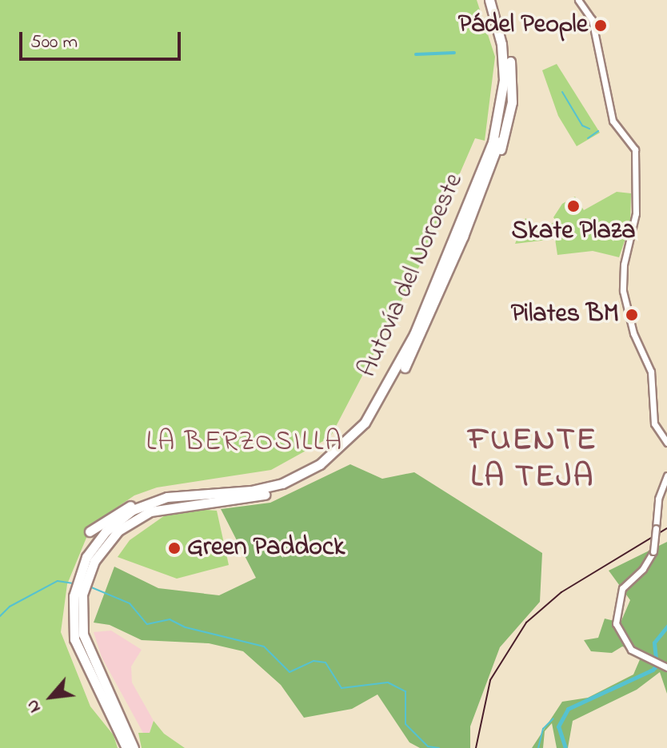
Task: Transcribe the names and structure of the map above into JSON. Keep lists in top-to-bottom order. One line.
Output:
{"streets":{"highway":["Autovía del Noroeste"]},"districts":["FUENTE LA TEJA","LA BERZOSILLA"],"places":["Pádel People","Skate Plaza","Pilates BM","Green Paddock"],"scale_bar":"500 m","north":"bottom left"}
